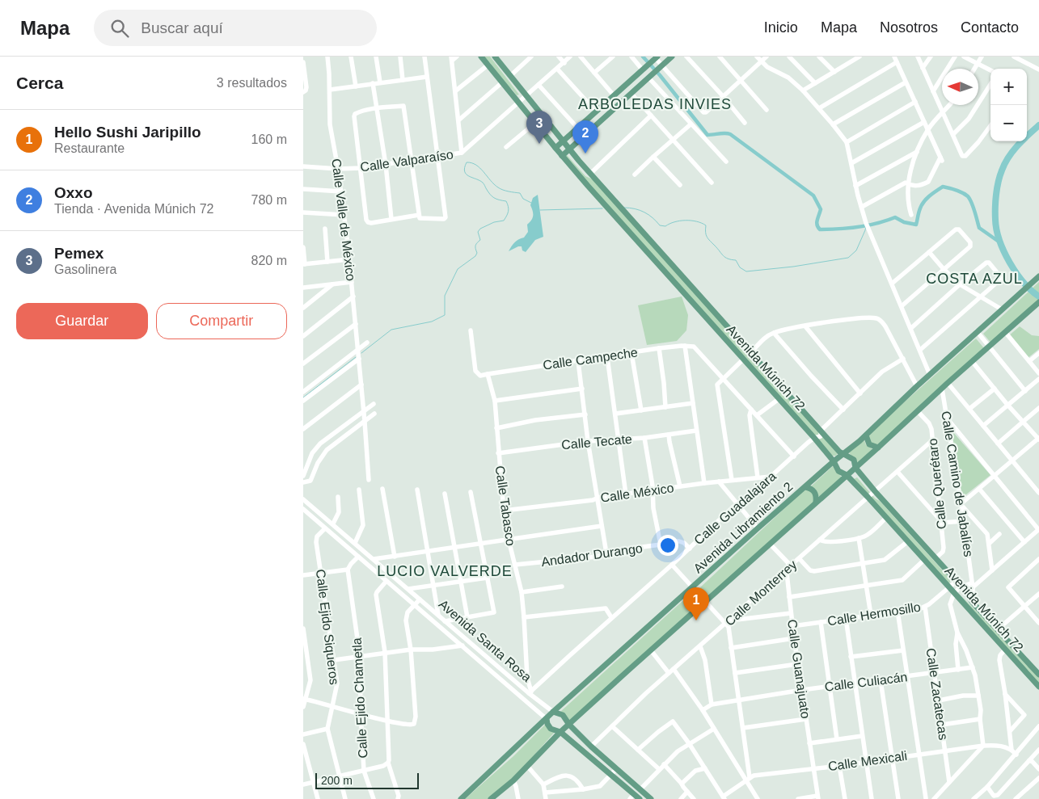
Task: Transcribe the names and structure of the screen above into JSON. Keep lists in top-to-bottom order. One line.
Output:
{"streets":{"main road":["Avenida Múnich 72","Avenida Libramiento 2","Avenida Santa Rosa"],"street":["Calle Valparaíso","Calle Valle de México","Calle Campeche","Calle Tecate","Calle Querétaro","Calle Camino de Jabalíes","Calle México","Calle Tabasco","Calle Guadalajara","Andador Durango","Calle Monterrey","Calle Hermosillo","Calle Ejido Siqueros","Calle Guanajuato","Calle Culiacán","Calle Zacatecas","Calle Ejido Chametla","Calle Mexicali"]},"crossings":[["Calle Valparaíso","Calle Valle de México"],["Calle Campeche","Calle Tabasco"],["Avenida Múnich 72","Calle Querétaro"],["Avenida Múnich 72","Calle Camino de Jabalíes"],["Avenida Múnich 72","Calle Guadalajara"],["Avenida Múnich 72","Avenida Libramiento 2"],["Avenida Múnich 72","Calle Monterrey"],["Avenida Múnich 72","Calle Hermosillo"],["Calle Tecate","Calle Tabasco"],["Calle Querétaro","Calle Monterrey"],["Calle México","Calle Tabasco"],["Calle México","Calle Guadalajara"],["Calle Tabasco","Calle Guadalajara"],["Calle Tabasco","Andador Durango"],["Calle Tabasco","Avenida Santa Rosa"],["Calle Guadalajara","Andador Durango"],["Calle Guadalajara","Avenida Santa Rosa"],["Avenida Libramiento 2","Avenida Santa Rosa"],["Calle Monterrey","Avenida Santa Rosa"],["Calle Monterrey","Calle Guanajuato"],["Calle Hermosillo","Calle Guanajuato"],["Calle Hermosillo","Calle Zacatecas"],["Calle Ejido Siqueros","Avenida Santa Rosa"],["Calle Guanajuato","Calle Culiacán"],["Calle Guanajuato","Calle Mexicali"],["Calle Culiacán","Calle Zacatecas"],["Calle Zacatecas","Calle Mexicali"]],"districts":["ARBOLEDAS INVIES","COSTA AZUL","LUCIO VALVERDE"],"scale_bar":"200 m","north":"left","page":{"header":"Mapa","search":"Buscar aquí","nav":["Inicio","Mapa","Nosotros","Contacto"],"heading":["Cerca","3 resultados"],"map_buttons":["+","−"],"list":[{"mark":"1","name":"Hello Sushi Jaripillo","note":"Restaurante","value":"160 m"},{"mark":"2","name":"Oxxo","note":"Tienda · Avenida Múnich 72","value":"780 m"},{"mark":"3","name":"Pemex","note":"Gasolinera","value":"820 m"}],"pins":["3","2","1"],"buttons":["Guardar","Compartir"],"scale":"200 m"}}
